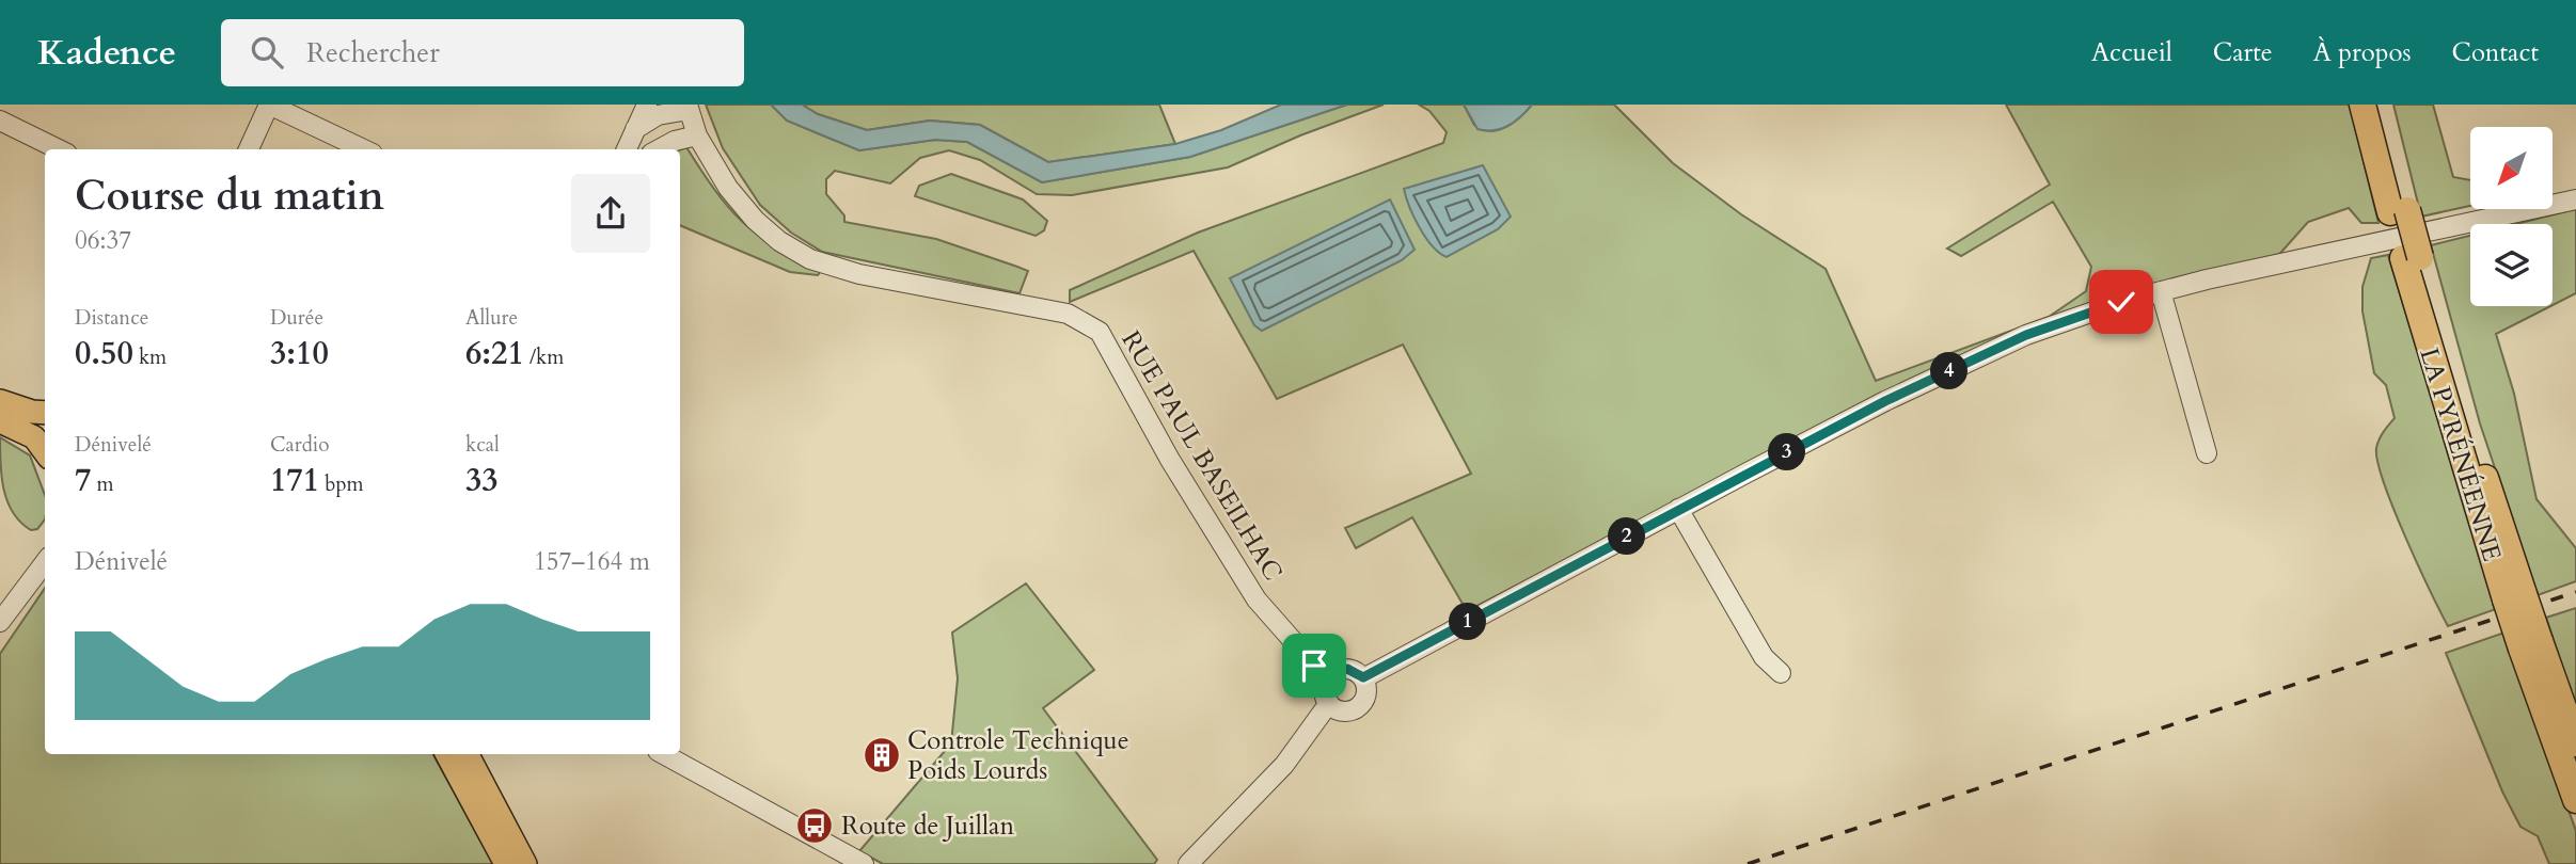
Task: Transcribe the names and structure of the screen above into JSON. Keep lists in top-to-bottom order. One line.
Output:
{"streets":{"highway":["LA PYRÉNÉENNE"],"street":["RUE PAUL BASEILHAC"]},"places":{"building":["Controle Technique Poids Lourds"],"bus stop":["Route de Juillan"]},"north":"bottom left","page":{"header":"Kadence","search":"Rechercher","nav":["Accueil","Carte","À propos","Contact"],"heading":["Course du matin","06:37"],"stats":[["Distance","0.50 km"],["Durée","3:10"],["Allure","6:21 /km"],["Dénivelé","7 m"],["Cardio","171 bpm"],["kcal","33"]],"pins":["4","3","2","1"],"chart":["Dénivelé","157–164 m"]}}
